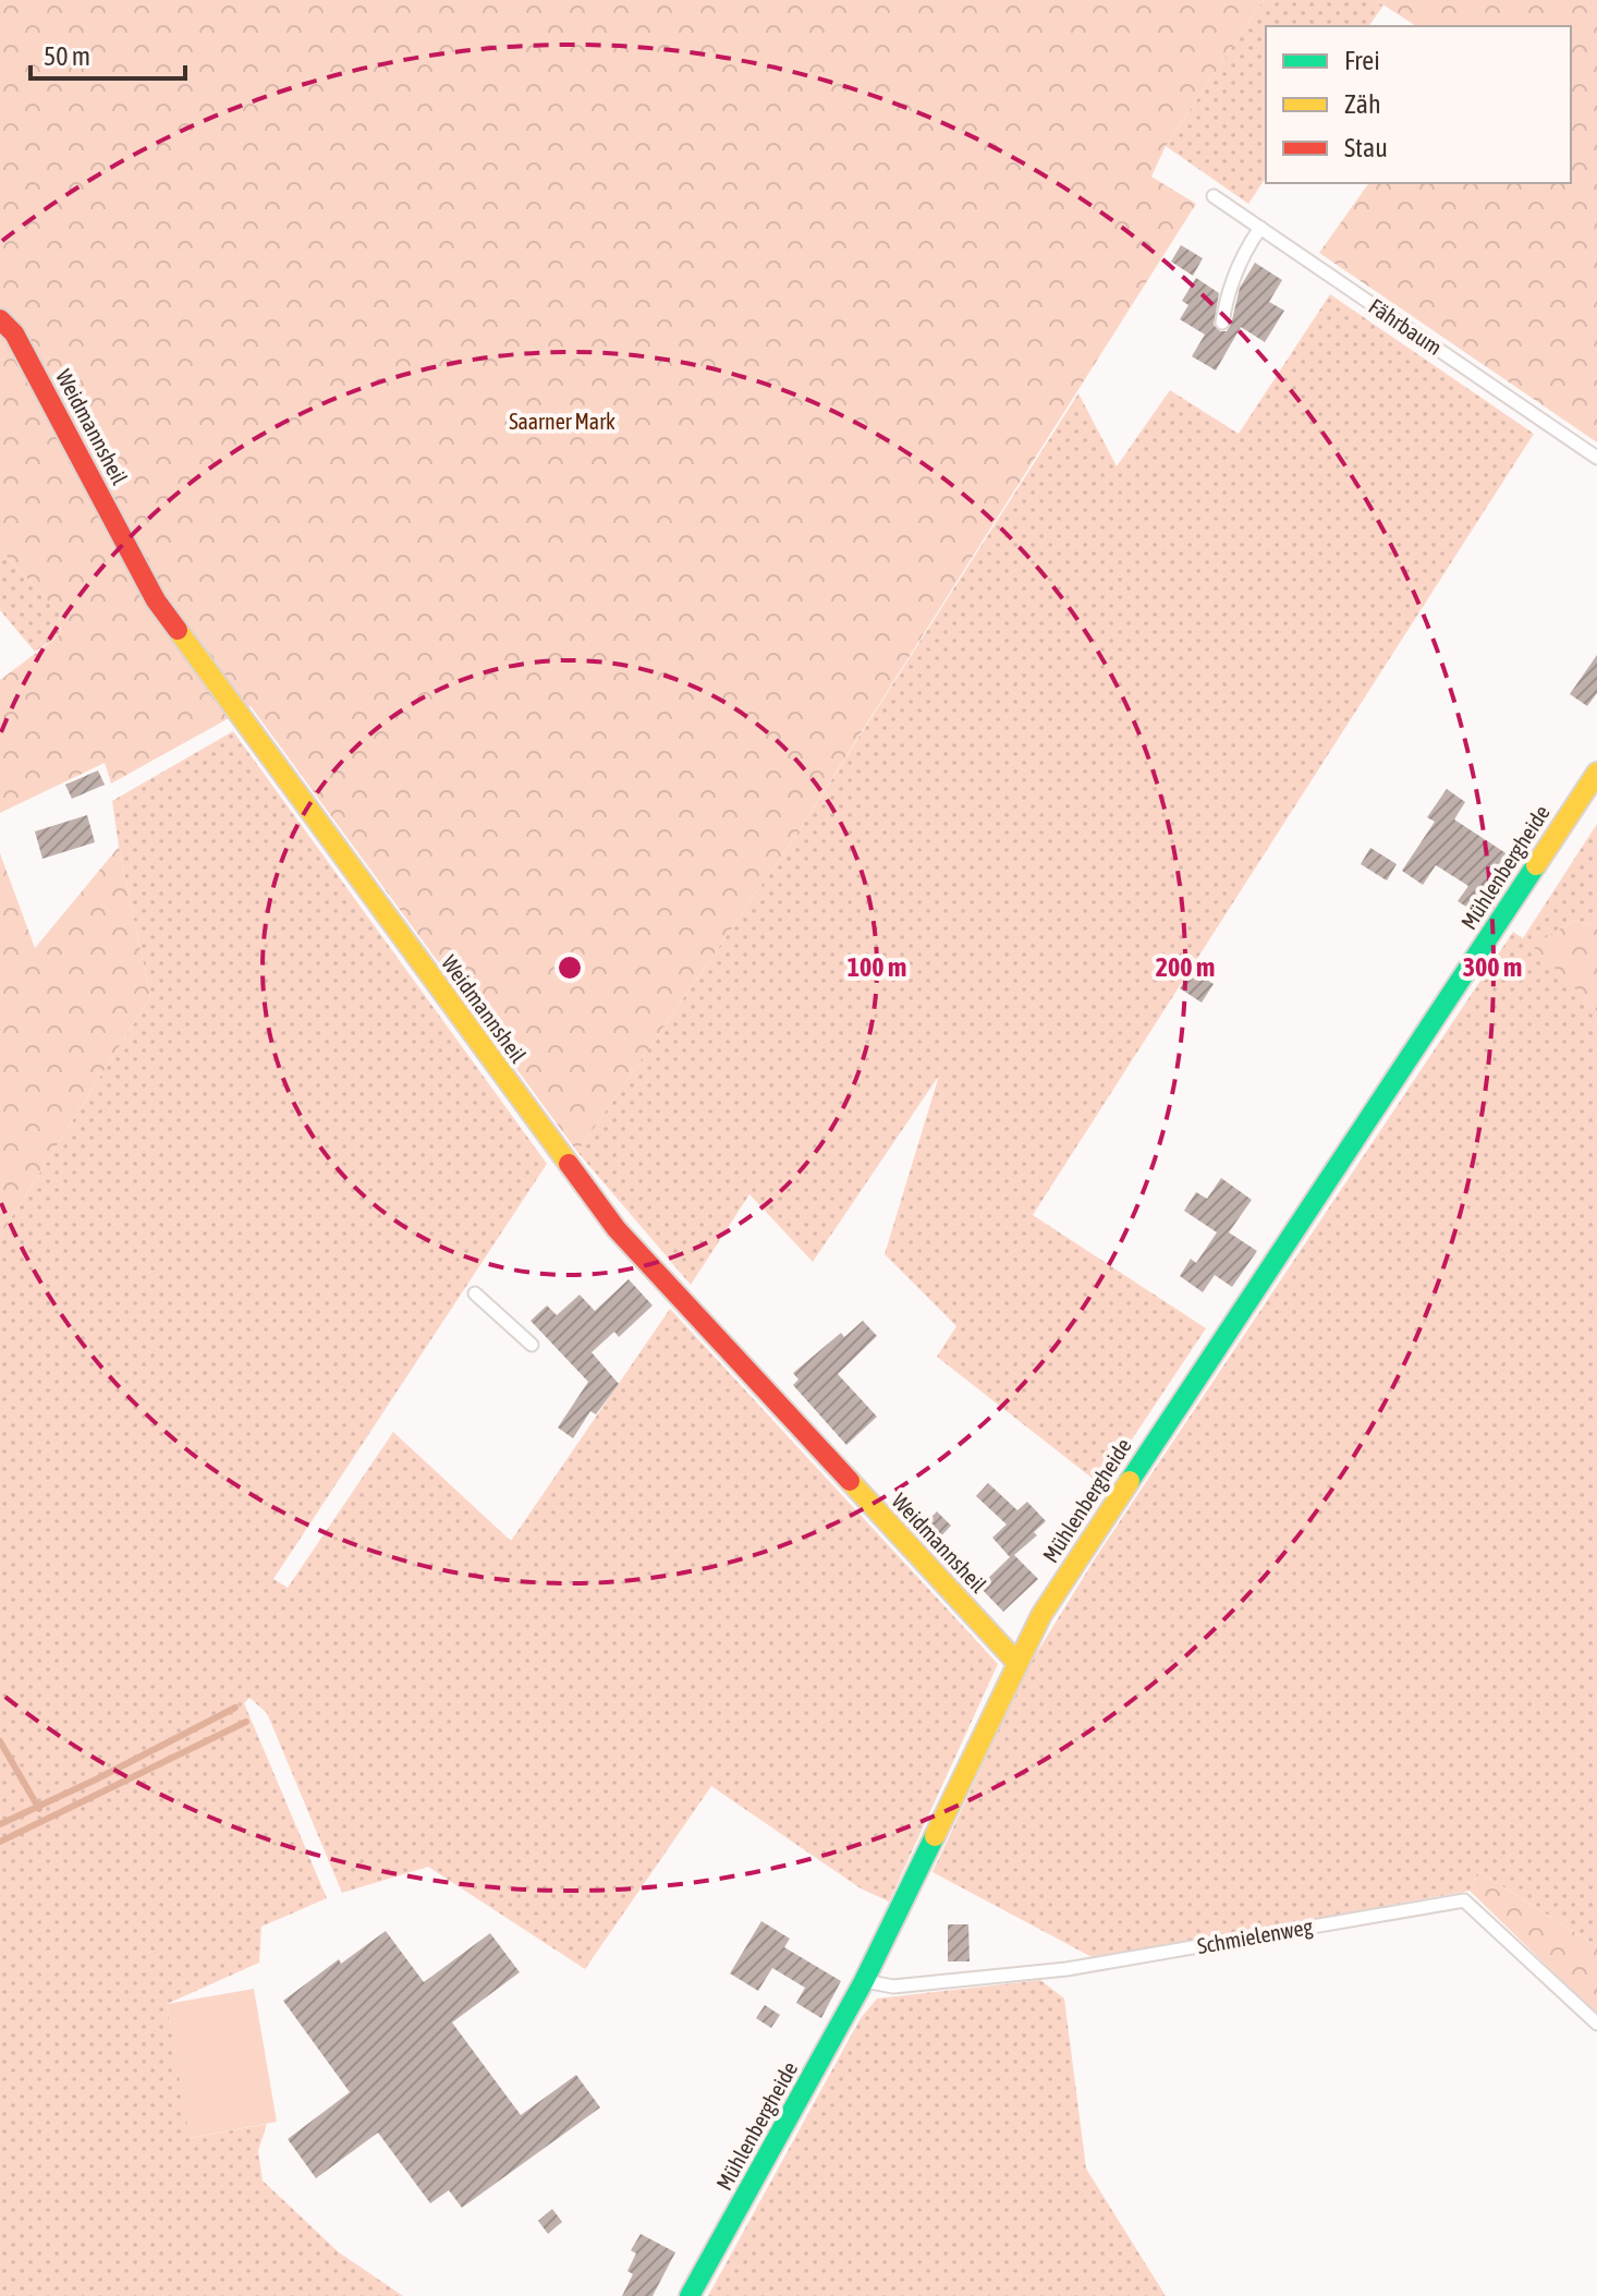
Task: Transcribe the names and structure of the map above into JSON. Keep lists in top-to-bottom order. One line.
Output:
{"streets":{"street":["Weidmannsheil","Mühlenbergheide"],"lane":["Fährbaum","Schmielenweg"]},"crossings":[["Weidmannsheil","Mühlenbergheide"],["Mühlenbergheide","Schmielenweg"]],"parks":["Saarner Mark"],"legend":["Frei","Zäh","Stau"],"scale_bar":"50 m","rings":["100 m","200 m","300 m"]}
